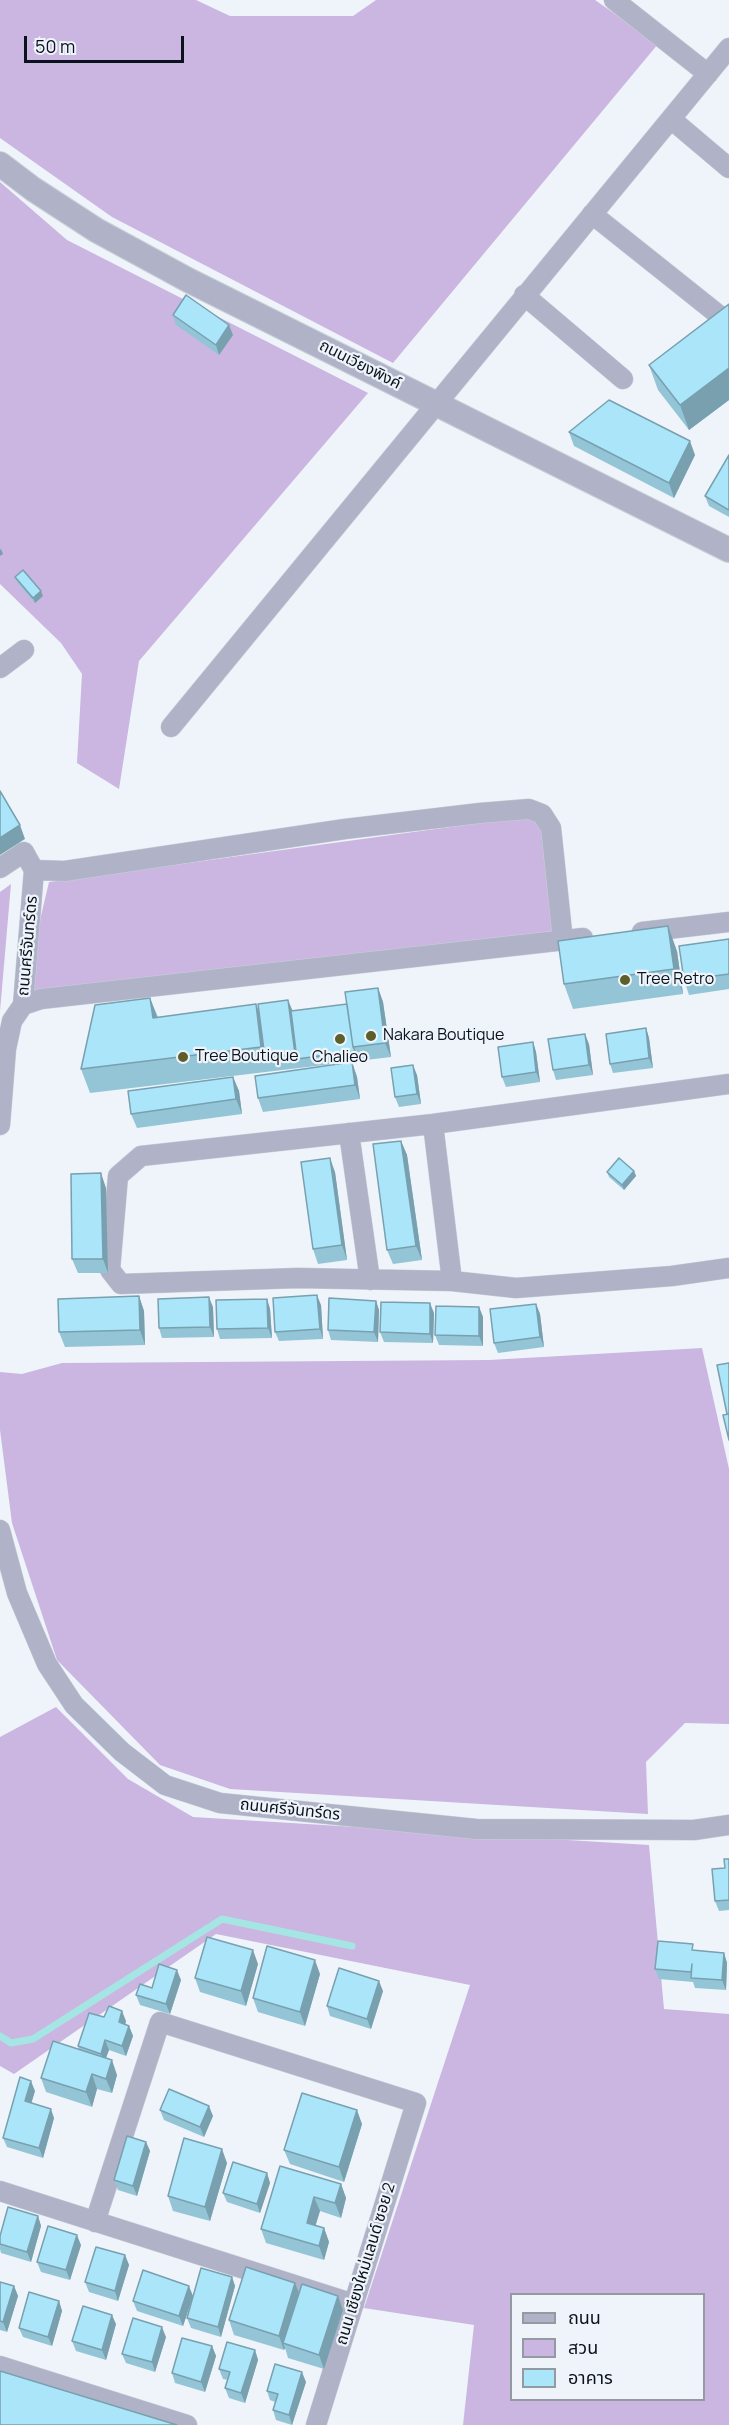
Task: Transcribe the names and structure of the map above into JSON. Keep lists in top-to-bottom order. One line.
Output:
{"streets":{"street":["ถนนเวียงพิงค์","ถนนศรีจันทร์ดร","ถนน เชียงใหม่แลนด์ ซอย 2"]},"places":["Tree Retro","Nakara Boutique","Chalieo","Tree Boutique"],"legend":["ถนน","สวน","อาคาร"],"scale_bar":"50 m"}
